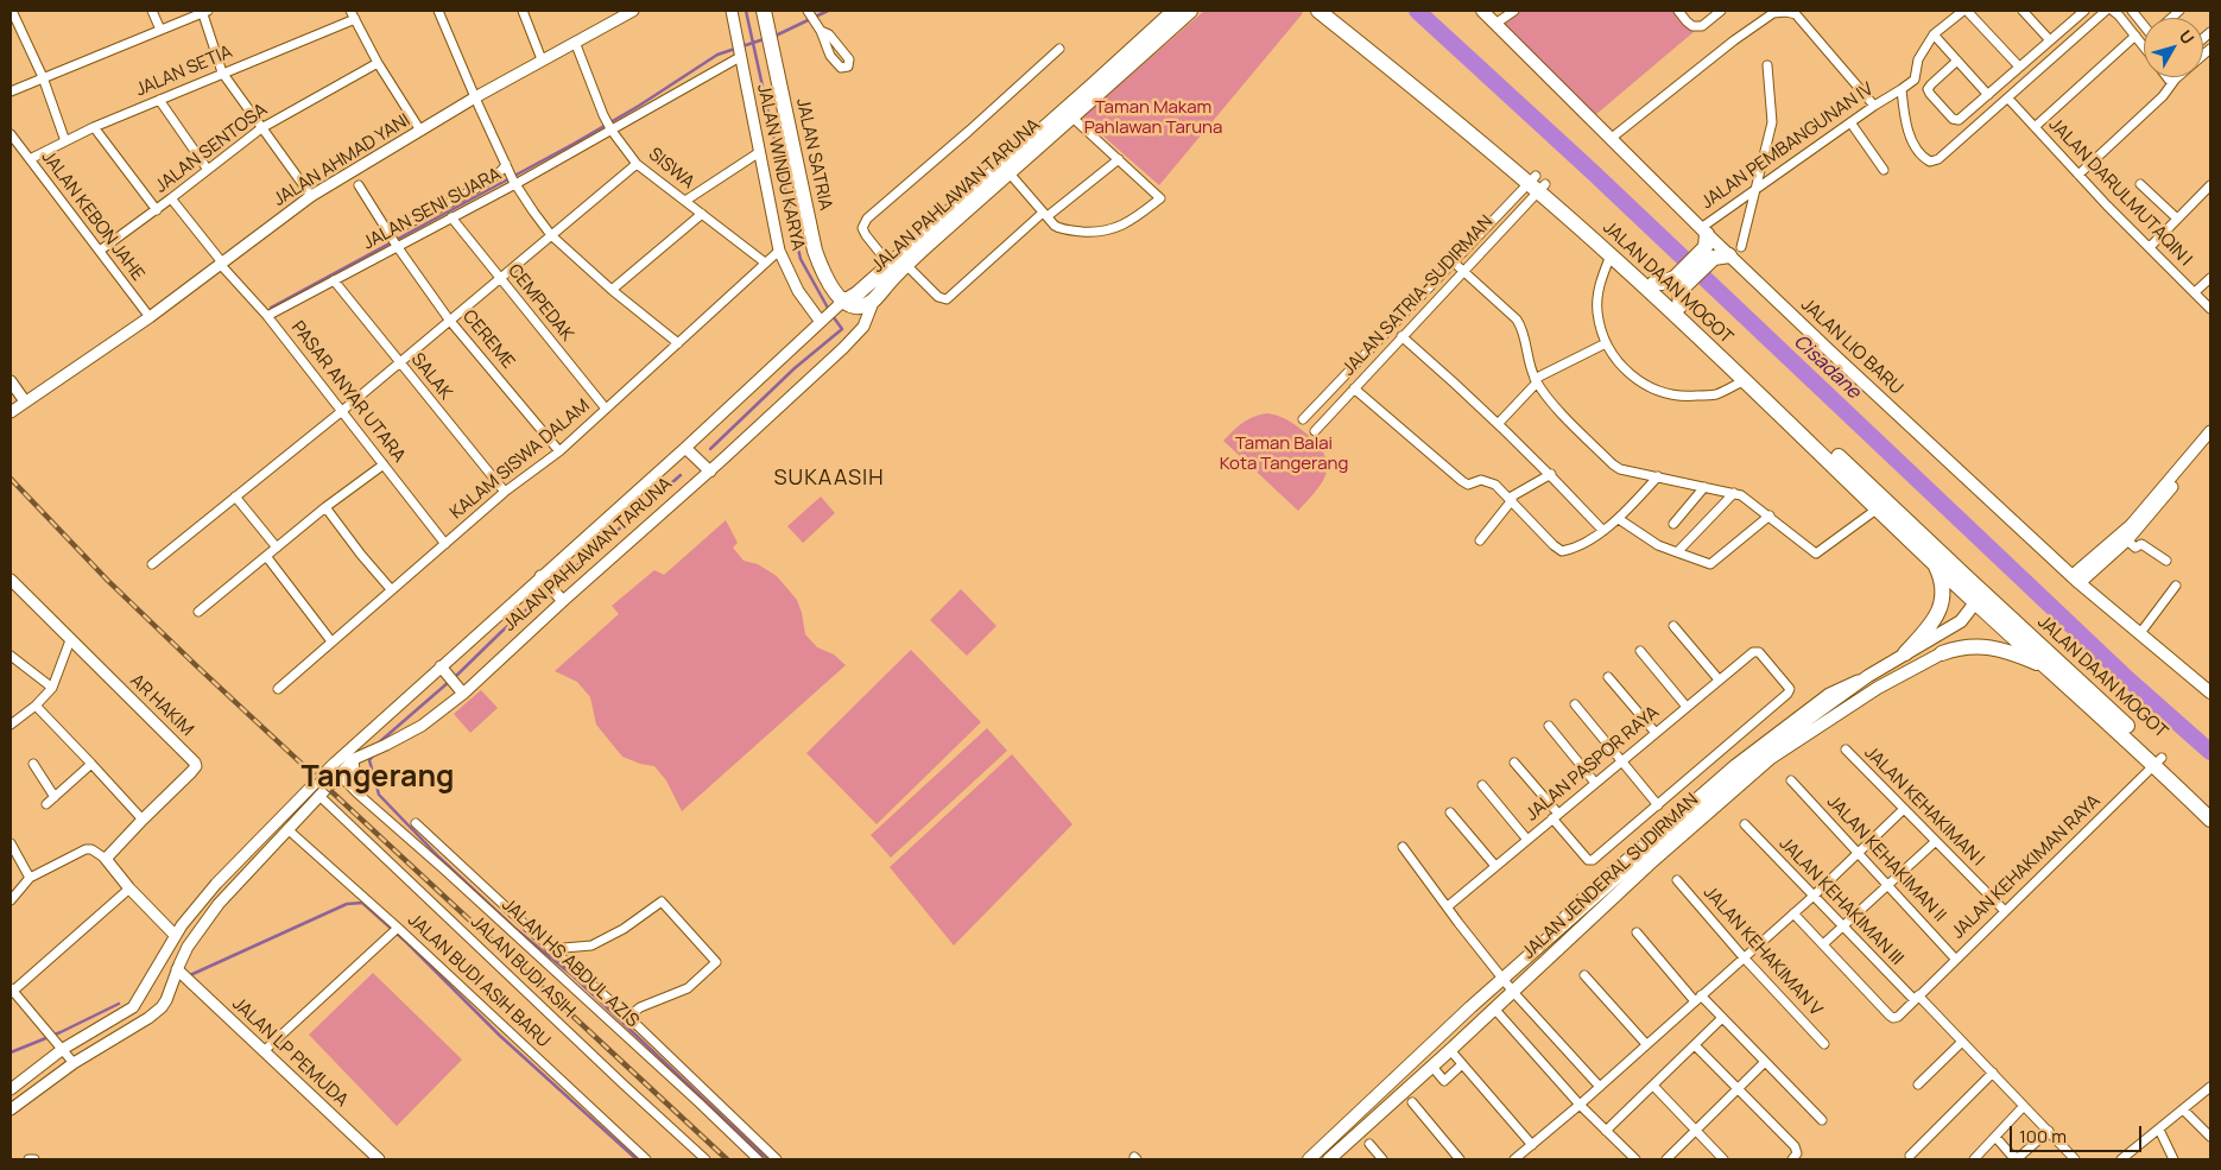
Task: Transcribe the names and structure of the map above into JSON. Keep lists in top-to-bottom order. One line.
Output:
{"streets":{"highway":["JALAN SATRIA","JALAN PAHLAWAN TARUNA","JALAN DAAN MOGOT"],"main road":["JALAN AHMAD YANI","JALAN WINDU KARYA","JALAN LIO BARU","AR HAKIM","JALAN JENDERAL SUDIRMAN","JALAN LP PEMUDA"],"street":["JALAN SETIA","JALAN PEMBANGUNAN IV","JALAN SENTOSA","SISWA","JALAN DARULMUTAQIN I","JALAN SENI SUARA","JALAN KEBON JAHE","JALAN SATRIA-SUDIRMAN","CEMPEDAK","CEREME","SALAK","PASAR ANYAR UTARA","KALAM SISWA DALAM","JALAN PASPOR RAYA","JALAN KEHAKIMAN I","JALAN KEHAKIMAN II","JALAN KEHAKIMAN RAYA","JALAN KEHAKIMAN III","JALAN KEHAKIMAN V","JALAN HS ABDUL AZIS","JALAN BUDI ASIH","JALAN BUDI ASIH BARU"]},"crossings":[["JALAN SETIA","JALAN KEBON JAHE"],["JALAN PEMBANGUNAN IV","JALAN DARULMUTAQIN I"],["JALAN PEMBANGUNAN IV","JALAN LIO BARU"],["JALAN SENTOSA","JALAN KEBON JAHE"],["JALAN SENTOSA","PASAR ANYAR UTARA"],["JALAN SATRIA","JALAN PAHLAWAN TARUNA"],["JALAN AHMAD YANI","SISWA"],["JALAN AHMAD YANI","JALAN KEBON JAHE"],["JALAN AHMAD YANI","PASAR ANYAR UTARA"],["JALAN WINDU KARYA","JALAN PAHLAWAN TARUNA"],["JALAN WINDU KARYA","JALAN SENI SUARA"],["JALAN WINDU KARYA","KALAM SISWA DALAM"],["SISWA","JALAN SENI SUARA"],["SISWA","KALAM SISWA DALAM"],["JALAN PAHLAWAN TARUNA","JALAN HS ABDUL AZIS"],["JALAN PAHLAWAN TARUNA","JALAN BUDI ASIH"],["JALAN PAHLAWAN TARUNA","JALAN BUDI ASIH BARU"],["JALAN PAHLAWAN TARUNA","JALAN LP PEMUDA"],["JALAN SENI SUARA","CEMPEDAK"],["JALAN SENI SUARA","CEREME"],["JALAN SENI SUARA","SALAK"],["JALAN SENI SUARA","PASAR ANYAR UTARA"],["JALAN DAAN MOGOT","JALAN SATRIA-SUDIRMAN"],["JALAN DAAN MOGOT","JALAN KEHAKIMAN RAYA"],["JALAN DAAN MOGOT","JALAN JENDERAL SUDIRMAN"],["CEMPEDAK","KALAM SISWA DALAM"],["CEREME","KALAM SISWA DALAM"],["SALAK","KALAM SISWA DALAM"],["PASAR ANYAR UTARA","KALAM SISWA DALAM"],["JALAN KEHAKIMAN I","JALAN KEHAKIMAN RAYA"],["JALAN KEHAKIMAN II","JALAN KEHAKIMAN RAYA"],["JALAN KEHAKIMAN RAYA","JALAN KEHAKIMAN III"]],"districts":["SUKAASIH","Tangerang"],"water":["Cisadane"],"parks":["Taman Makam Pahlawan Taruna","Taman Balai Kota Tangerang"],"scale_bar":"100 m","north":"top right"}
